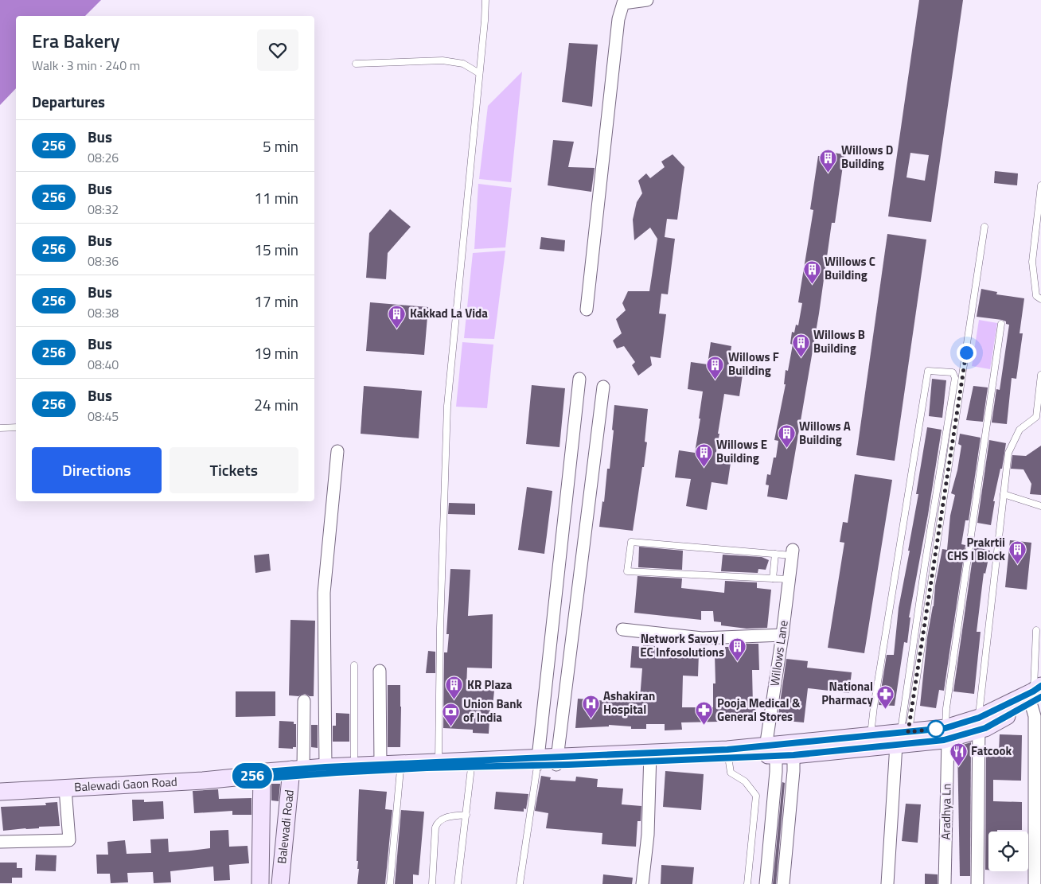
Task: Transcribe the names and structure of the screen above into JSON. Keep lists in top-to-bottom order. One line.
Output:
{"streets":{"main road":["Balewadi Gaon Road","Balewadi Road"],"street":["Willows Lane","Aradhya Ln"]},"crossings":[["Willows Lane","Balewadi Gaon Road"],["Balewadi Gaon Road","Aradhya Ln"],["Balewadi Gaon Road","Balewadi Road"]],"places":{"building":["Willows D Building","Willows C Building","Kakkad La Vida","Willows B Building","Willows F Building","Willows A Building","Willows E Building","Prakrtii CHS I Block","Network Savoy | EC Infosolutions","KR Plaza"],"pharmacy":["National Pharmacy","Pooja Medical & General Stores"],"hospital":["Ashakiran Hospital"],"bank":["Union Bank of India"],"restaurant":["Fatcook"]},"lines":["bus line 256"],"page":{"on_map":"256","heading":[["Era Bakery","Walk · 3 min · 240 m"],"Departures"],"list":[{"mark":"256","name":"Bus","note":"08:26","value":"5 min"},{"mark":"256","name":"Bus","note":"08:32","value":"11 min"},{"mark":"256","name":"Bus","note":"08:36","value":"15 min"},{"mark":"256","name":"Bus","note":"08:38","value":"17 min"},{"mark":"256","name":"Bus","note":"08:40","value":"19 min"},{"mark":"256","name":"Bus","note":"08:45","value":"24 min"}],"buttons":["Directions","Tickets"]}}
